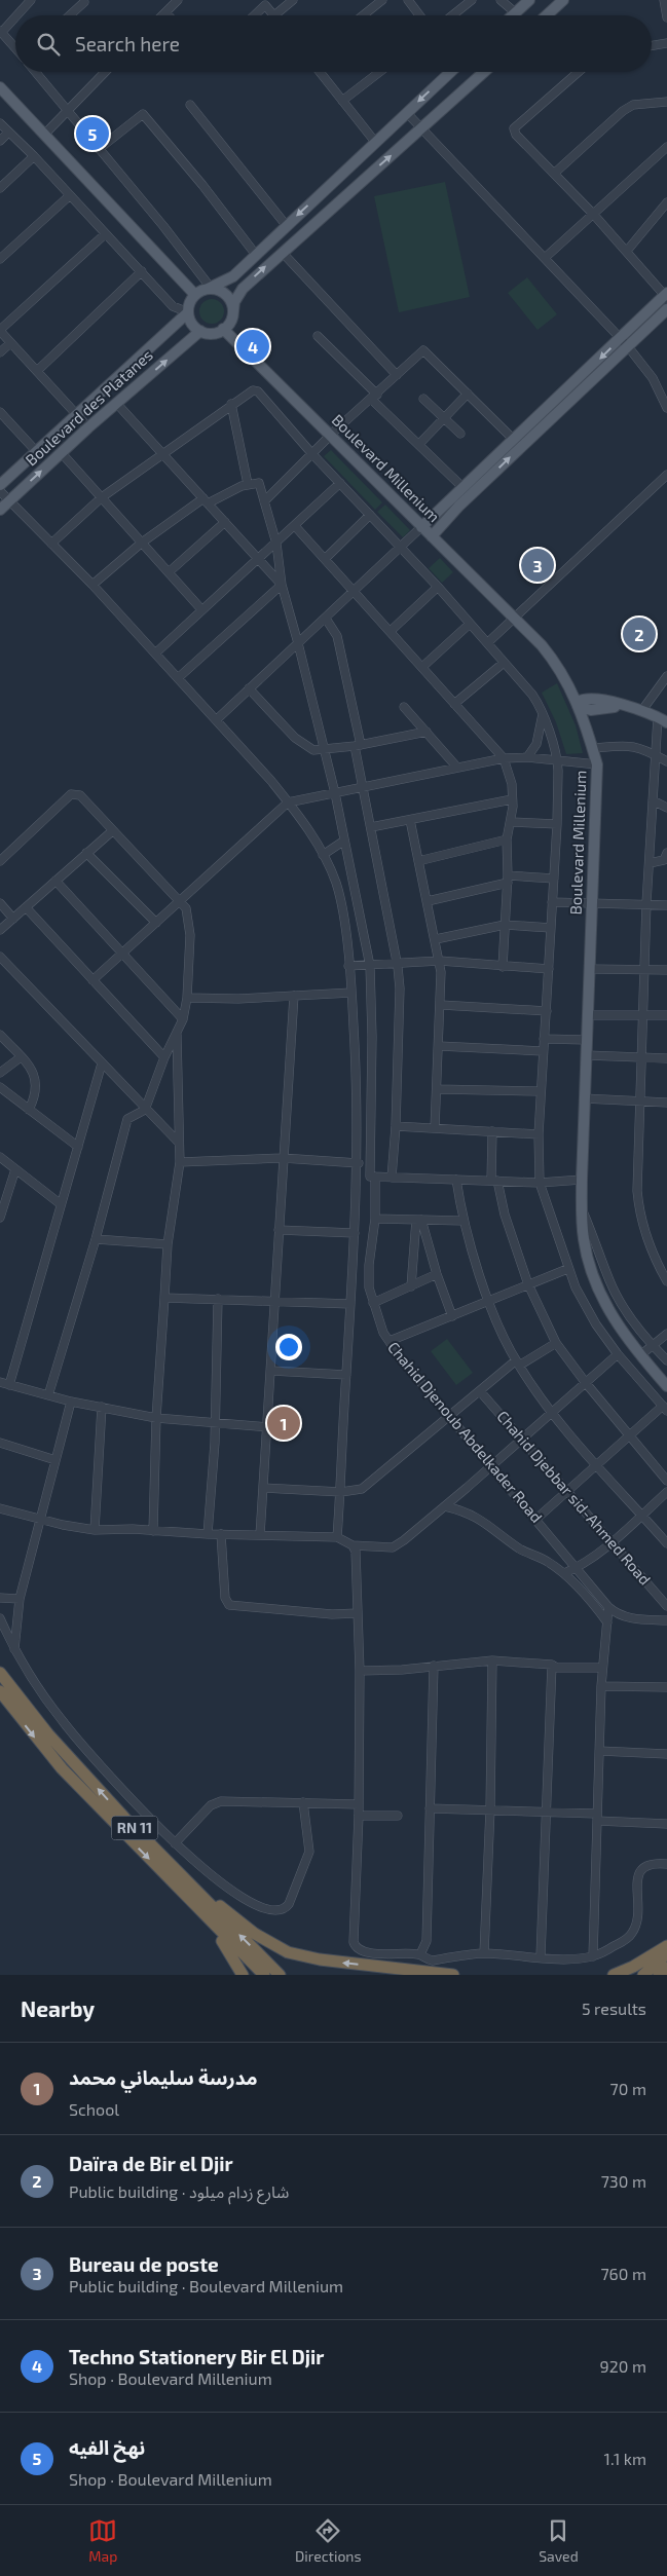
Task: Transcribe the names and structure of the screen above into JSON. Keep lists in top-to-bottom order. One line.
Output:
{"streets":{"highway":["RN 11"],"main road":["Boulevard des Platanes","Boulevard Millenium"],"street":["Chahid Djenoub Abdelkader Road","Chahid Djebbar sid-Ahmed Road"]},"crossings":[["Boulevard des Platanes","Boulevard Millenium"]],"page":{"search":"Search here","pins":["5","4","3","2","1"],"heading":["Nearby","5 results"],"list":[{"mark":"1","name":"مدرسة سليماني محمد","note":"School","value":"70 m"},{"mark":"2","name":"Daïra de Bir el Djir","note":"Public building · شارع زدام ميلود","value":"730 m"},{"mark":"3","name":"Bureau de poste","note":"Public building · Boulevard Millenium","value":"760 m"},{"mark":"4","name":"Techno Stationery Bir El Djir","note":"Shop · Boulevard Millenium","value":"920 m"},{"mark":"5","name":"نهخ الفيه","note":"Shop · Boulevard Millenium","value":"1.1 km"}],"nav":["Map","Directions","Saved"]}}
